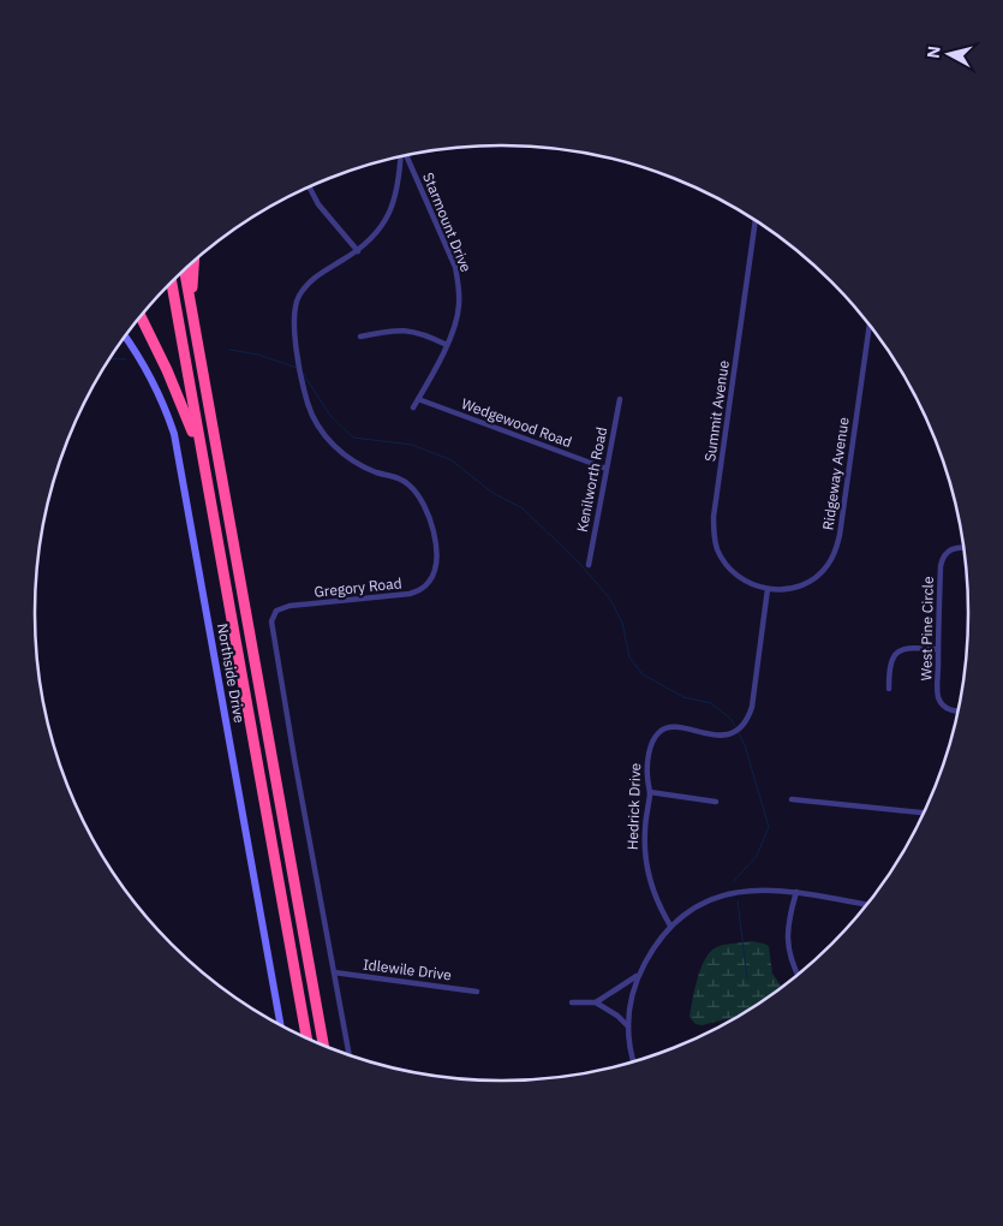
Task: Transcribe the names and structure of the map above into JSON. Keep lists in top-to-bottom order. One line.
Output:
{"streets":{"street":["Starmount Drive","Summit Avenue","Wedgewood Road","Ridgeway Avenue","Kenilworth Road","Gregory Road","West Pine Circle","Northside Drive","Hedrick Drive","Idlewile Drive"]},"crossings":[["Starmount Drive","Wedgewood Road"],["Summit Avenue","Ridgeway Avenue"],["Summit Avenue","Hedrick Drive"],["Wedgewood Road","Kenilworth Road"],["Ridgeway Avenue","Hedrick Drive"],["Gregory Road","Idlewile Drive"]],"north":"left"}
